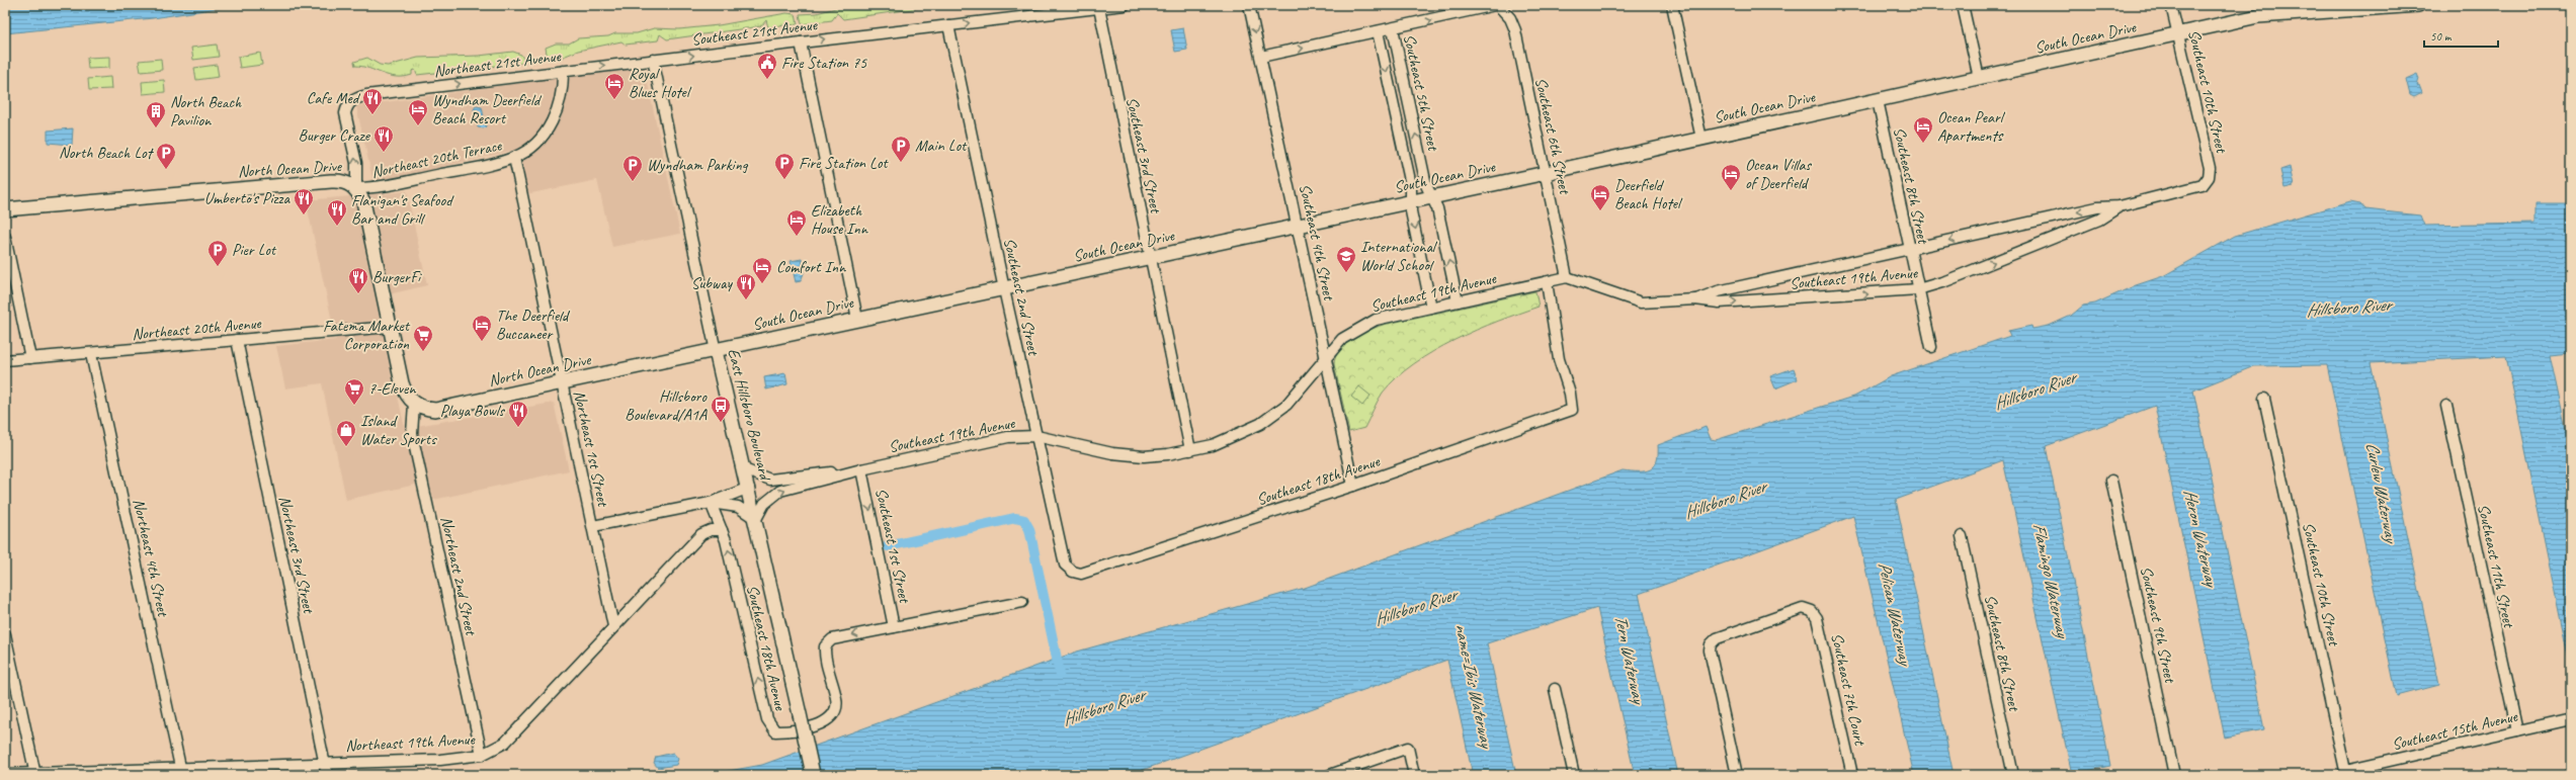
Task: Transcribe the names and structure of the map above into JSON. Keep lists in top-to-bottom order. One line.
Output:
{"streets":{"main road":["South Ocean Drive","North Ocean Drive","East Hillsboro Boulevard"],"street":["Southeast 21st Avenue","Northeast 21st Avenue","Southeast 10th Street","Southeast 5th Street","Southeast 6th Street","Southeast 3rd Street","Northeast 20th Terrace","Southeast 8th Street","Southeast 4th Street","Southeast 19th Avenue","Southeast 2nd Street","Northeast 20th Avenue","Northeast 1st Street","Southeast 18th Avenue","Southeast 1st Street","Northeast 3rd Street","Northeast 4th Street","Southeast 11th Street","Northeast 2nd Street","Southeast 9th Street","Southeast 7th Court","Southeast 15th Avenue","Northeast 19th Avenue"]},"crossings":[["Southeast 21st Avenue","Northeast 21st Avenue"],["Southeast 21st Avenue","Southeast 3rd Street"],["Southeast 21st Avenue","Southeast 2nd Street"],["Southeast 21st Avenue","East Hillsboro Boulevard"],["South Ocean Drive","Southeast 10th Street"],["South Ocean Drive","Southeast 5th Street"],["South Ocean Drive","Southeast 6th Street"],["South Ocean Drive","Southeast 3rd Street"],["South Ocean Drive","North Ocean Drive"],["South Ocean Drive","Southeast 8th Street"],["South Ocean Drive","Southeast 4th Street"],["South Ocean Drive","Southeast 2nd Street"],["South Ocean Drive","East Hillsboro Boulevard"],["Northeast 21st Avenue","Northeast 20th Terrace"],["Northeast 21st Avenue","North Ocean Drive"],["Northeast 21st Avenue","East Hillsboro Boulevard"],["Southeast 10th Street","Southeast 19th Avenue"],["Southeast 10th Street","Southeast 15th Avenue"],["Southeast 5th Street","Southeast 19th Avenue"],["Southeast 6th Street","Southeast 19th Avenue"],["Southeast 3rd Street","Southeast 19th Avenue"],["Northeast 20th Terrace","North Ocean Drive"],["Northeast 20th Terrace","Northeast 1st Street"],["North Ocean Drive","Northeast 20th Avenue"],["North Ocean Drive","East Hillsboro Boulevard"],["North Ocean Drive","Northeast 1st Street"],["North Ocean Drive","Northeast 2nd Street"],["Southeast 8th Street","Southeast 19th Avenue"],["Southeast 4th Street","Southeast 19th Avenue"],["Southeast 4th Street","Southeast 18th Avenue"],["Southeast 19th Avenue","Southeast 2nd Street"],["Southeast 19th Avenue","East Hillsboro Boulevard"],["Southeast 19th Avenue","Southeast 18th Avenue"],["Southeast 19th Avenue","Southeast 1st Street"],["Southeast 2nd Street","Southeast 18th Avenue"],["Northeast 20th Avenue","Northeast 3rd Street"],["Northeast 20th Avenue","Northeast 4th Street"],["Northeast 1st Street","Northeast 19th Avenue"],["Southeast 18th Avenue","Southeast 1st Street"],["Southeast 18th Avenue","Northeast 19th Avenue"],["Northeast 3rd Street","Northeast 19th Avenue"],["Northeast 4th Street","Northeast 19th Avenue"],["Southeast 11th Street","Southeast 15th Avenue"],["Northeast 2nd Street","Northeast 19th Avenue"]],"one_way":["Southeast 21st Avenue","Northeast 21st Avenue","Southeast 1st Street"],"water":["Hillsboro River","Curlew Waterway","Heron Waterway","Flamingo Waterway","Pelican Waterway","Tern Waterway","name=Ibis Waterway"],"places":{"public building":["Fire Station 75"],"hotel":["Royal Blues Hotel","Wyndham Deerfield Beach Resort","Ocean Pearl Apartments","Ocean Villas of Deerfield","Deerfield Beach Hotel","Elizabeth House Inn","Comfort Inn","The Deerfield Buccaneer"],"restaurant":["Cafe Med","Burger Craze","Umberto's Pizza","Flanigan's Seafood Bar and Grill","BurgerFi","Subway","Playa Bowls"],"building":["North Beach Pavilion"],"parking":["Main Lot","North Beach Lot","Fire Station Lot","Wyndham Parking","Pier Lot"],"school or university":["International World School"],"supermarket":["Fatema Market Corporation","7-Eleven"],"bus stop":["Hillsboro Boulevard/A1A"],"shop":["Island Water Sports"]},"scale_bar":"50 m"}
